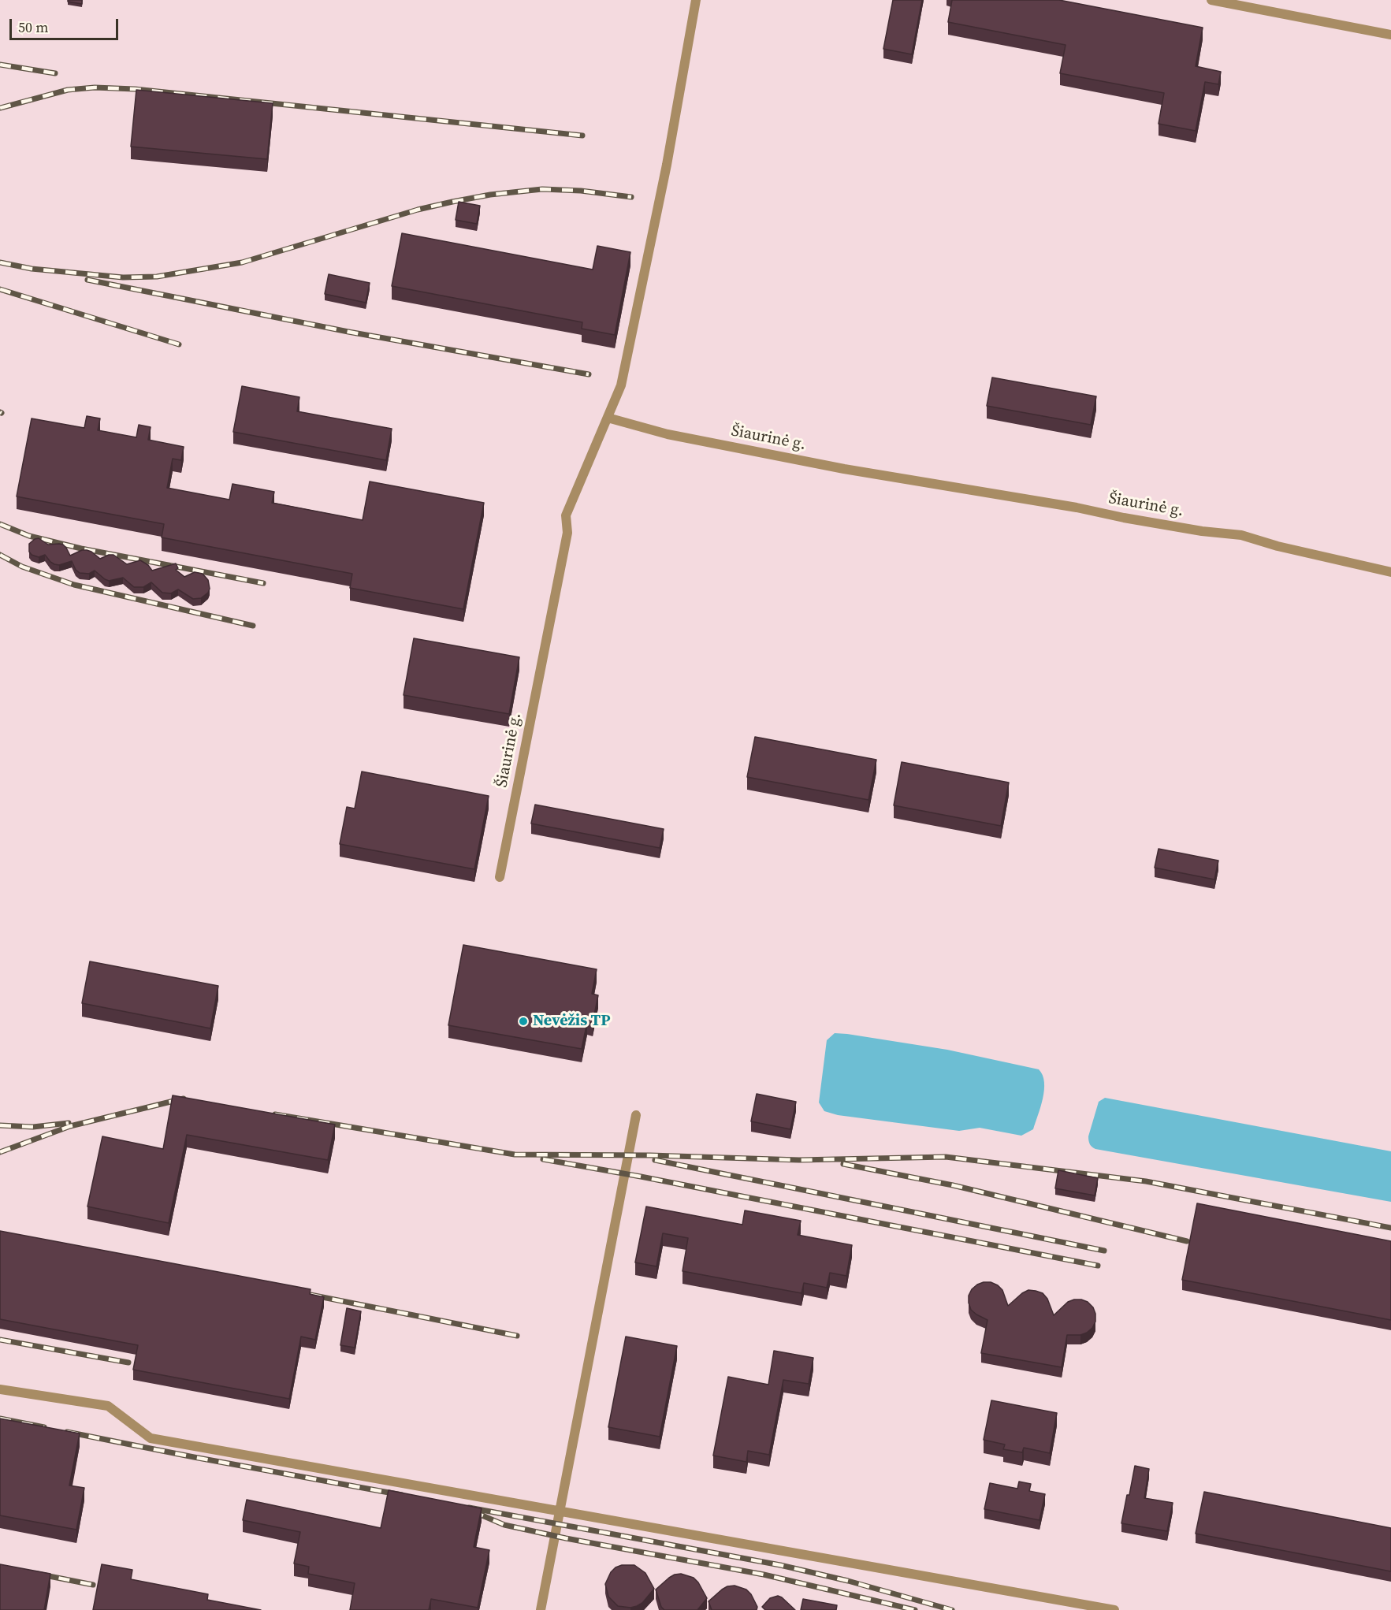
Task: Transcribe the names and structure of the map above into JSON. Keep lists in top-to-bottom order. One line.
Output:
{"streets":{"street":["Šiaurinė g."]},"places":["Nevėžis TP"],"scale_bar":"50 m"}
